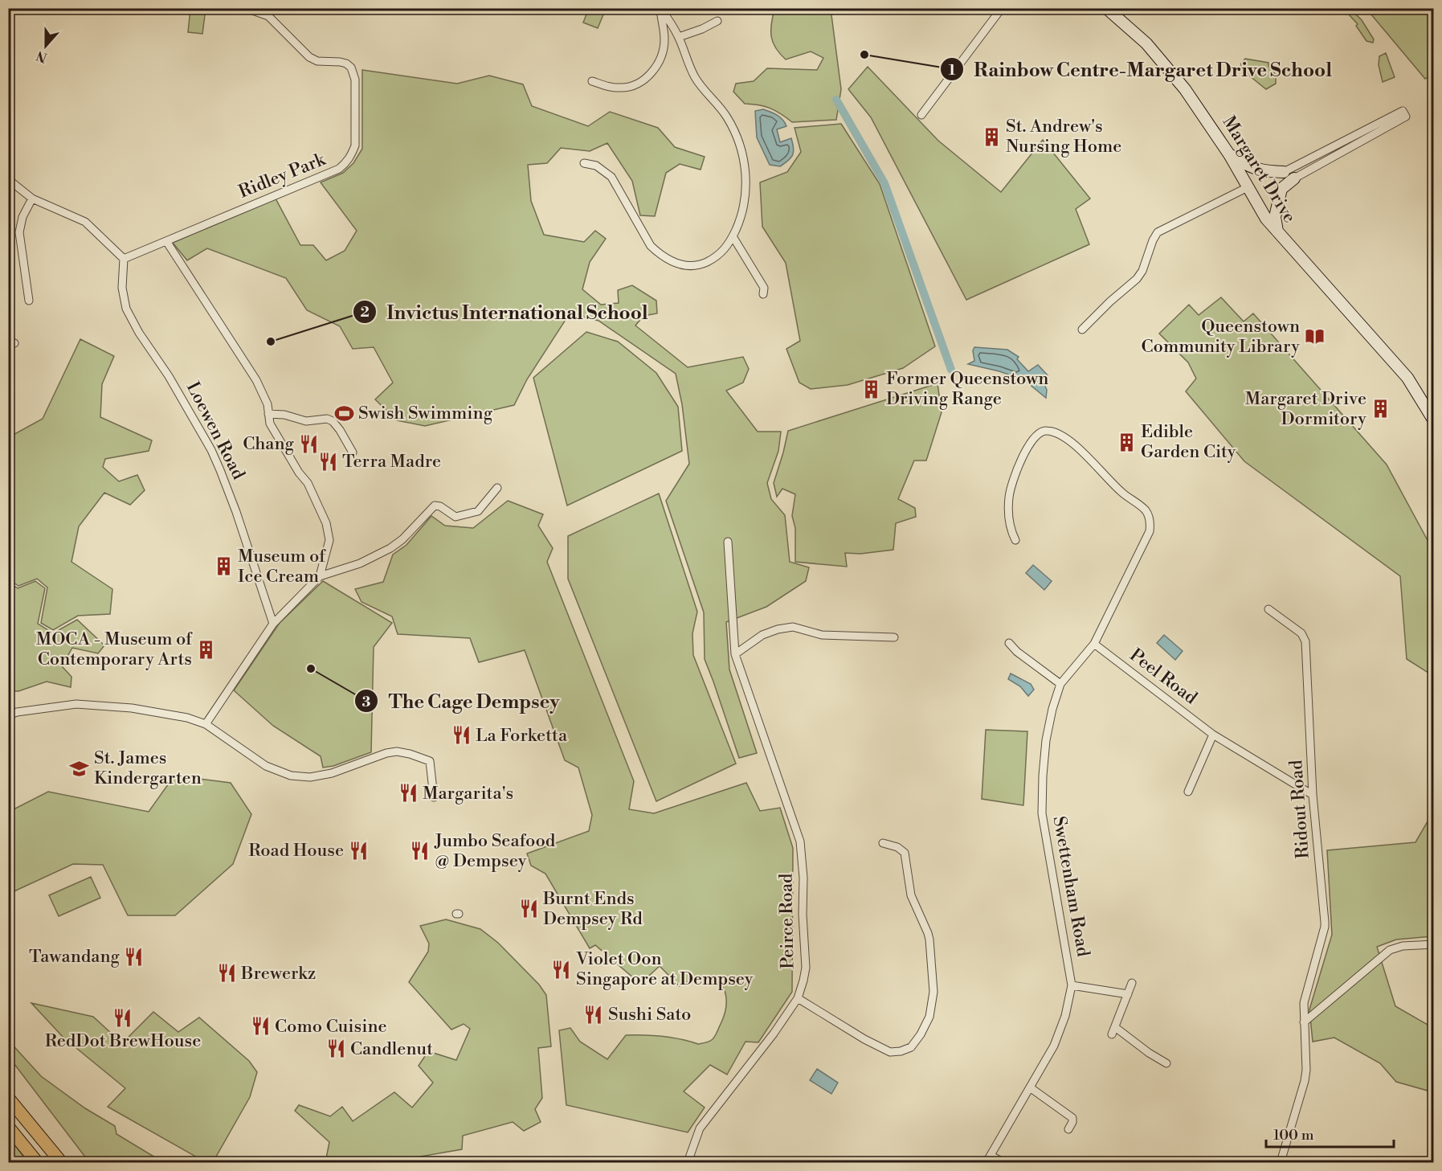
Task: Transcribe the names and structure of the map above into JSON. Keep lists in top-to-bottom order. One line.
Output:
{"streets":{"street":["Margaret Drive","Ridley Park","Loewen Road","Peel Road","Ridout Road","Swettenham Road","Peirce Road"]},"crossings":[["Ridley Park","Loewen Road"],["Peel Road","Ridout Road"],["Peel Road","Swettenham Road"]],"places":{"other":["Rainbow Centre-Margaret Drive School","Invictus International School","The Cage Dempsey"],"building":["St. Andrew's Nursing Home","Former Queenstown Driving Range","Margaret Drive Dormitory","Edible Garden City","Museum of Ice Cream","MOCA - Museum of Contemporary Arts"],"library":["Queenstown Community Library"],"sports":["Swish Swimming"],"restaurant":["Chang","Terra Madre","La Forketta","Margarita's","Road House","Jumbo Seafood @ Dempsey","Burnt Ends Dempsey Rd","Tawandang","Violet Oon Singapore at Dempsey","Brewerkz","Sushi Sato","RedDot BrewHouse","Como Cuisine","Candlenut"],"school or university":["St. James Kindergarten"]},"scale_bar":"100 m","north":"bottom"}
